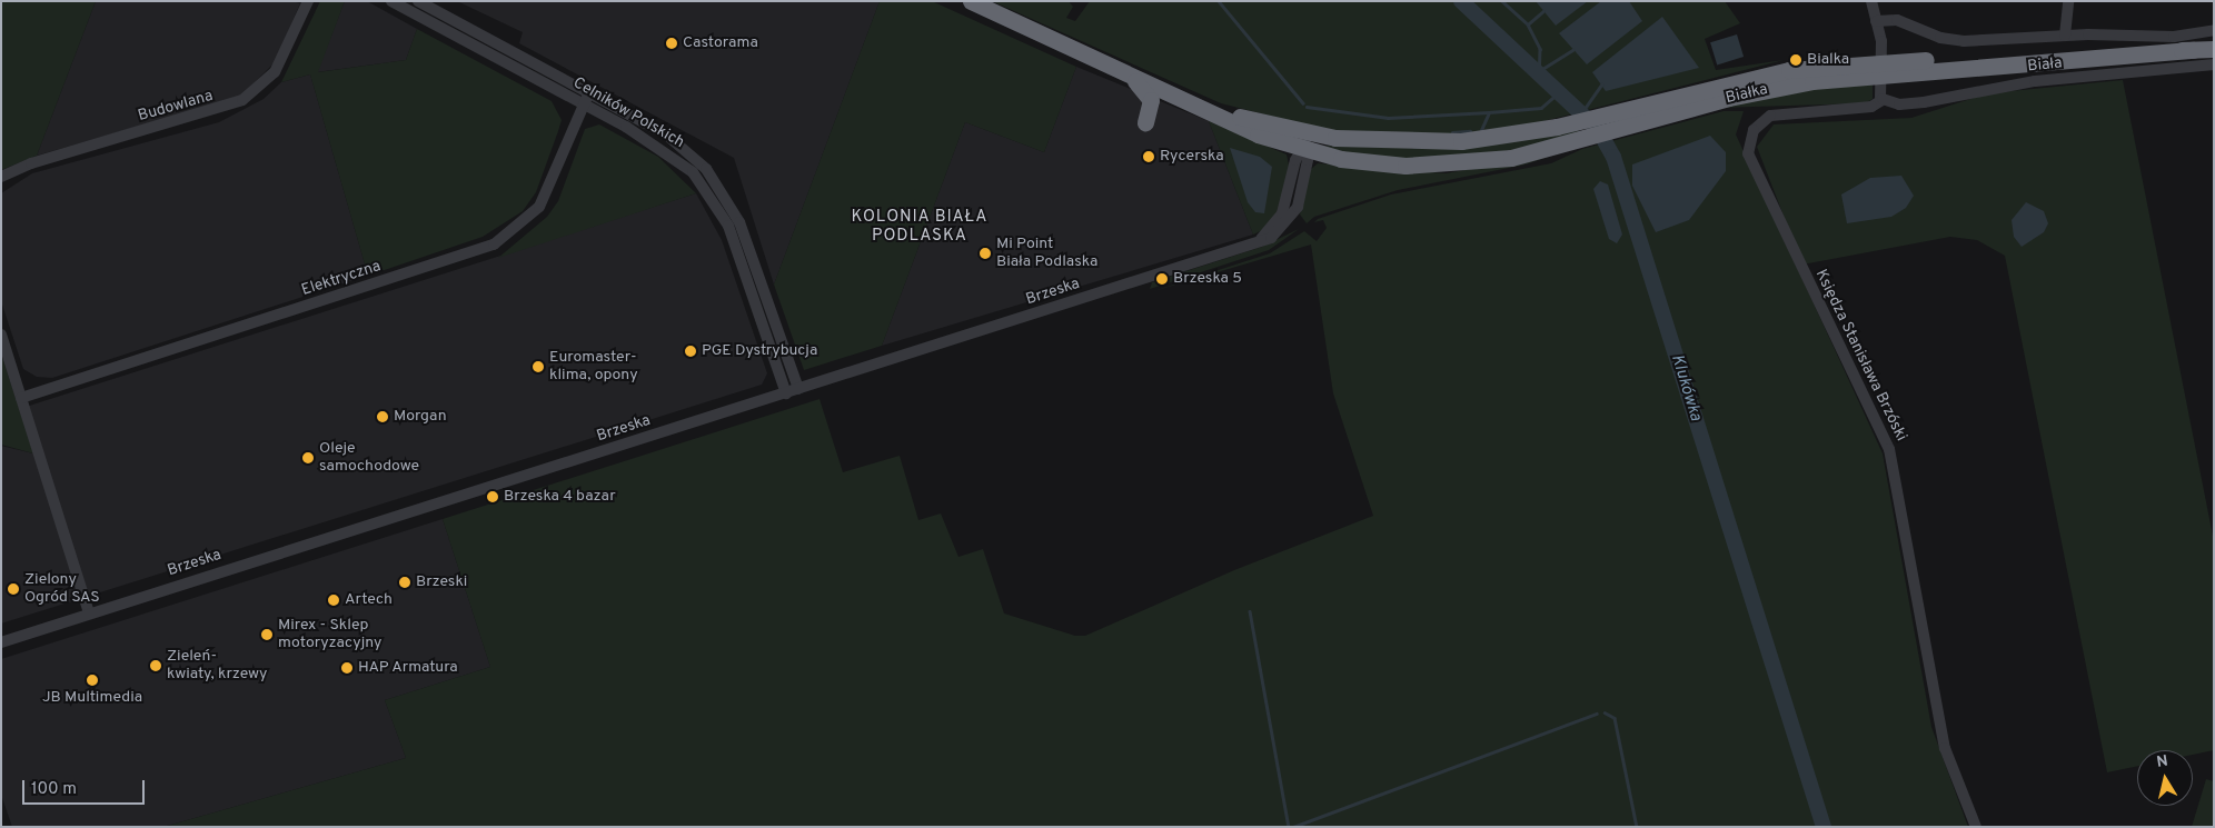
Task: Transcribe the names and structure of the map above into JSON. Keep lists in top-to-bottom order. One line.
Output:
{"streets":{"highway":["Białka"],"street":["Biała","Budowlana","Celników Polskich","Elektryczna","Brzeska","Księdza Stanisława Brzóski"]},"crossings":[["Biała","Księdza Stanisława Brzóski"],["Białka","Brzeska"],["Celników Polskich","Elektryczna"],["Celników Polskich","Brzeska"]],"districts":["KOLONIA BIAŁA PODLASKA"],"water":["Klukówka"],"places":["Castorama","Bialka","Rycerska","Mi Point Biała Podlaska","Brzeska 5","PGE Dystrybucja","Euromaster- klima, opony","Morgan","Oleje samochodowe","Brzeska 4 bazar","Brzeski","Zielony Ogród SAS","Artech","Mirex - Sklep motoryzacyjny","Zieleń- kwiaty, krzewy","HAP Armatura","JB Multimedia"],"scale_bar":"100 m","north":"top"}
